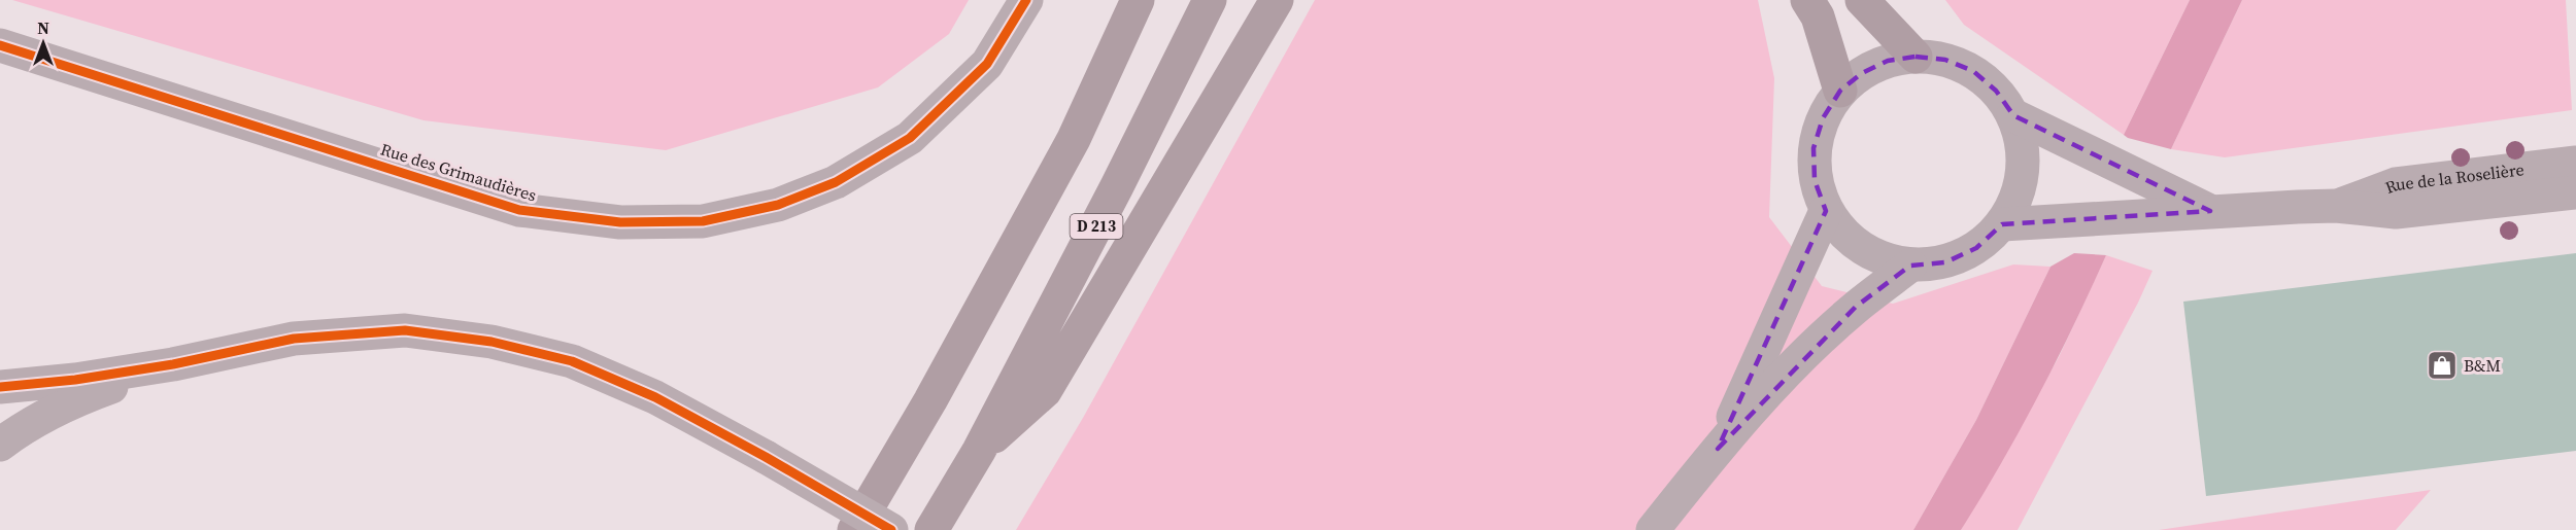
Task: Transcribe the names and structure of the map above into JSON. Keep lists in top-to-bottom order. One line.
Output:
{"streets":{"highway":["D 213"],"street":["Rue des Grimaudières","Rue de la Roselière"]},"places":{"shop":["B&M"]},"north":"top"}
